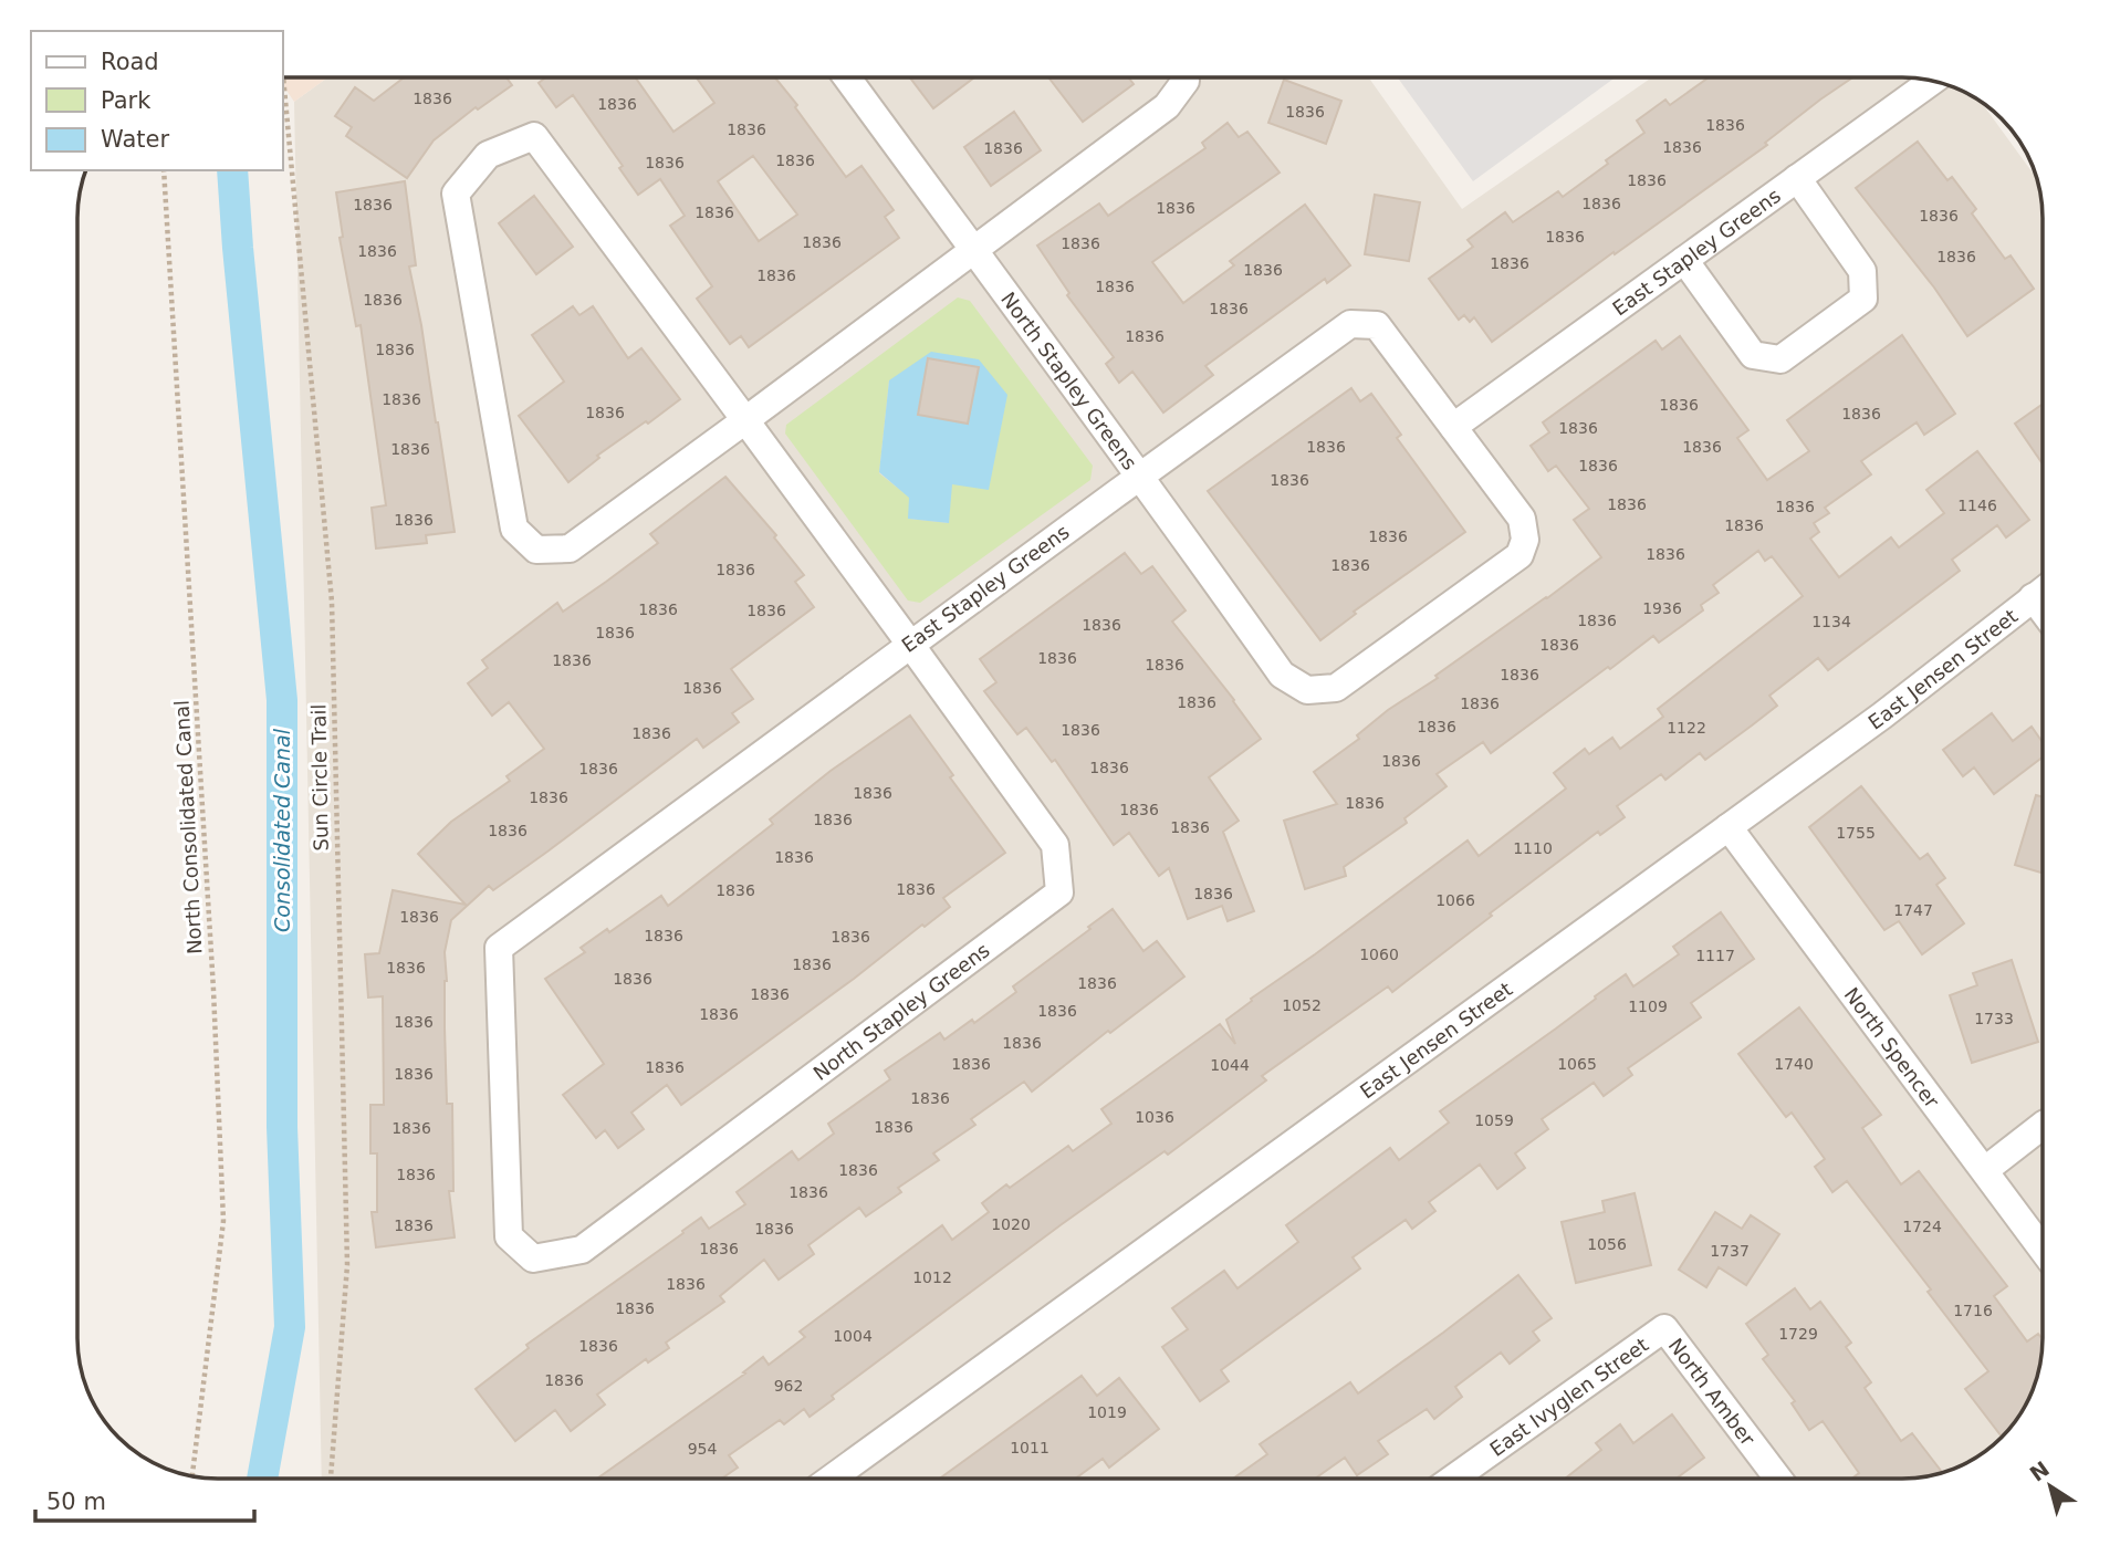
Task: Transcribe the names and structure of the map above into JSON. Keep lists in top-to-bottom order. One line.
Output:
{"streets":{"street":["East Stapley Greens","North Stapley Greens","East Jensen Street","North Spencer","North Amber","East Ivyglen Street"],"path":["Sun Circle Trail","North Consolidated Canal"]},"crossings":[["East Stapley Greens","North Stapley Greens"],["East Jensen Street","North Spencer"],["North Amber","East Ivyglen Street"]],"water":["Consolidated Canal"],"house_numbers":["1836","1836","1836","1836","1836","1836","1836","1836","1836","1836","1836","1836","1836","1836","1836","1836","1836","1836","1836","1836","1836","1836","1836","1836","1836","1836","1836","1836","1836","1836","1836","1836","1836","1836","1836","1836","1836","1836","1836","1146","1836","1836","1836","1836","1836","1836","1836","1936","1836","1836","1836","1134","1836","1836","1836","1836","1836","1836","1836","1836","1836","1836","1836","1122","1836","1836","1836","1836","1836","1836","1836","1836","1836","1836","1836","1836","1755","1110","1836","1836","1836","1836","1066","1747","1836","1836","1836","1060","1117","1836","1836","1836","1836","1836","1052","1109","1836","1836","1733","1836","1836","1836","1065","1740","1044","1836","1836","1836","1036","1059","1836","1836","1836","1836","1836","1020","1836","1724","1836","1056","1836","1737","1012","1836","1836","1716","1729","1004","1836","1836","962","1019","1011","954"],"legend":["Road","Park","Water"],"scale_bar":"50 m","north":"top left"}
